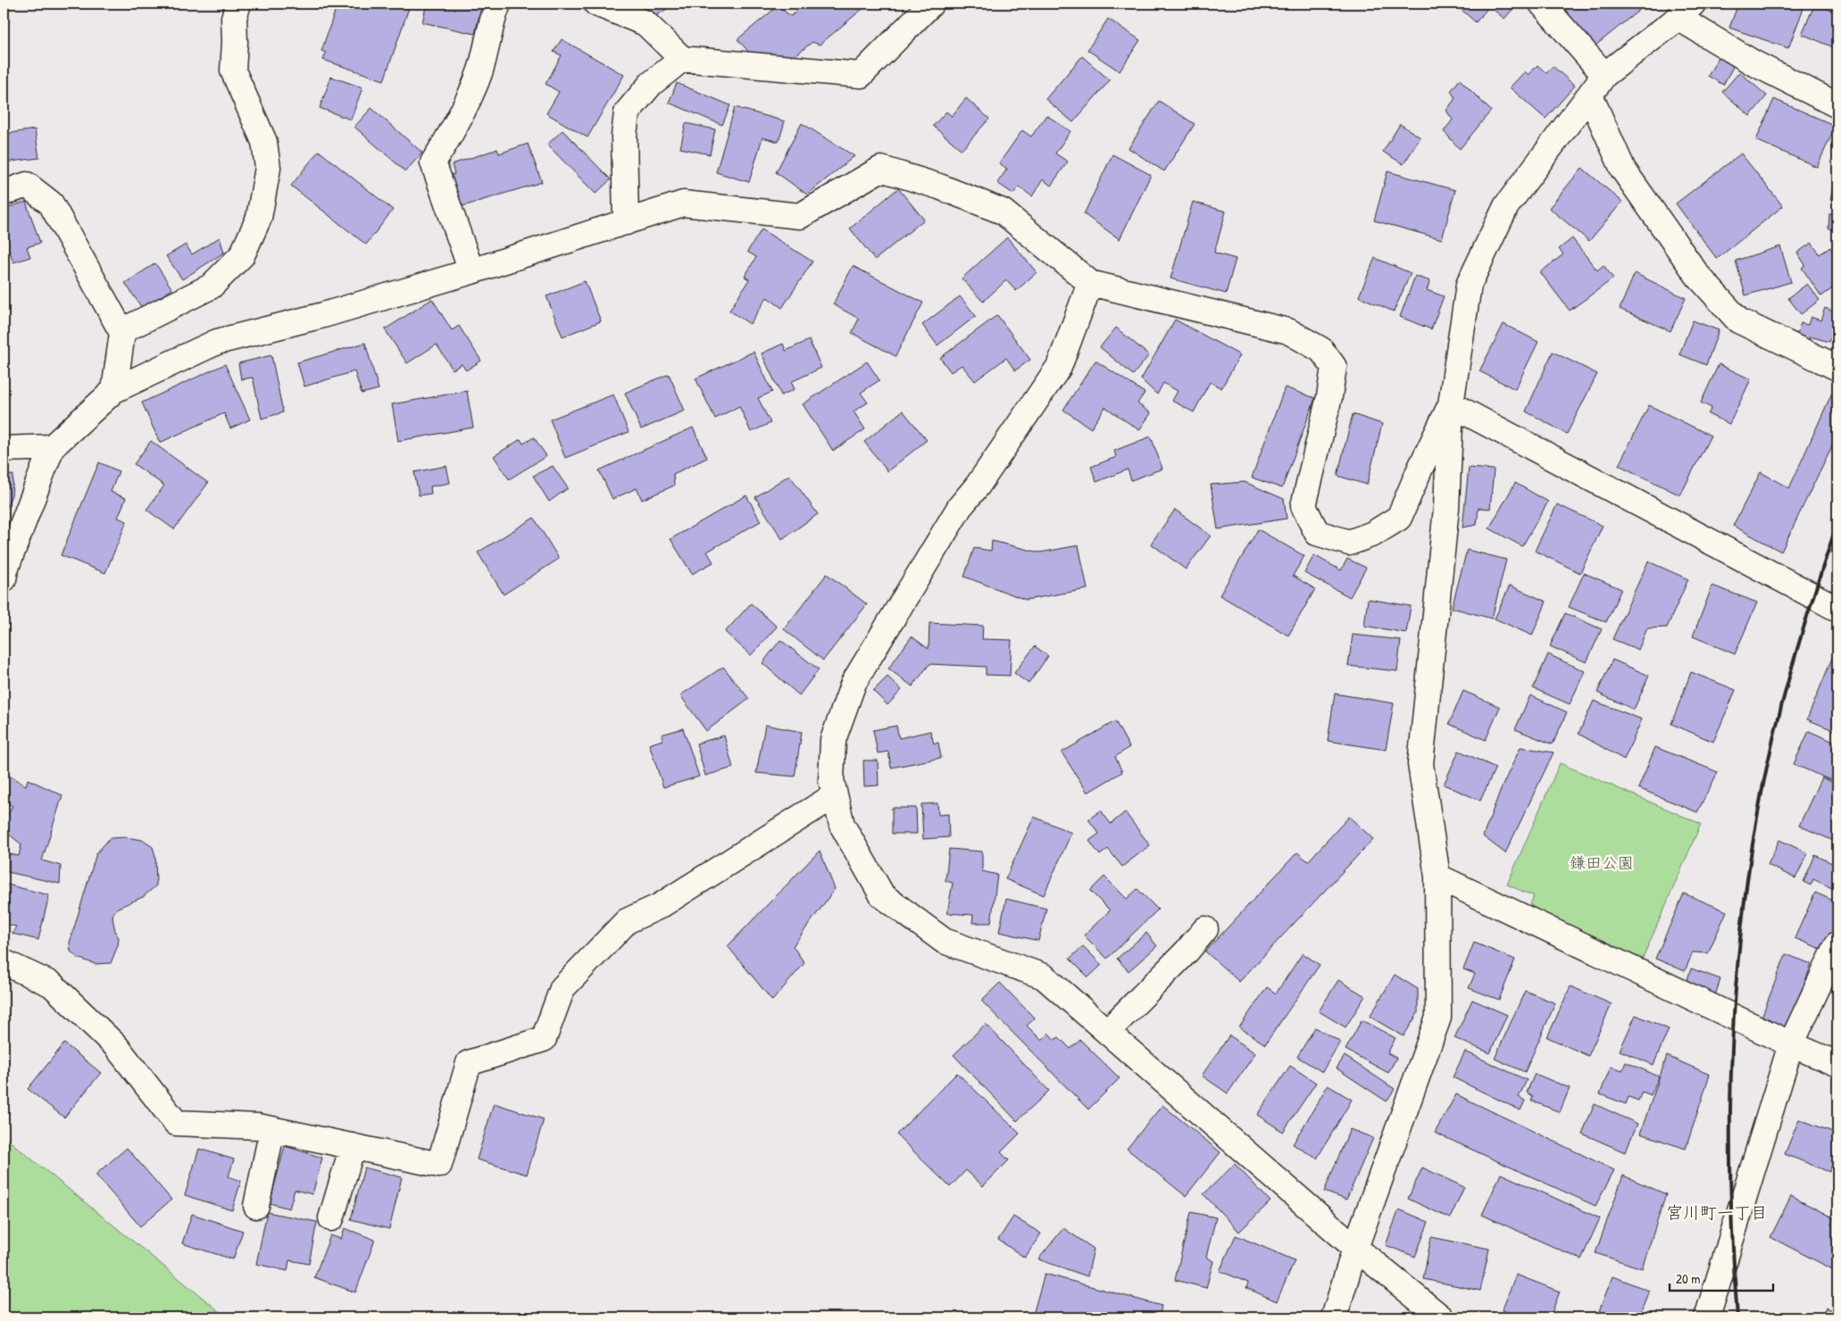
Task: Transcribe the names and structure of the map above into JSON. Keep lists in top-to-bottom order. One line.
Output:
{"districts":["宮川町一丁目"],"parks":["鎌田公園"],"scale_bar":"20 m"}
